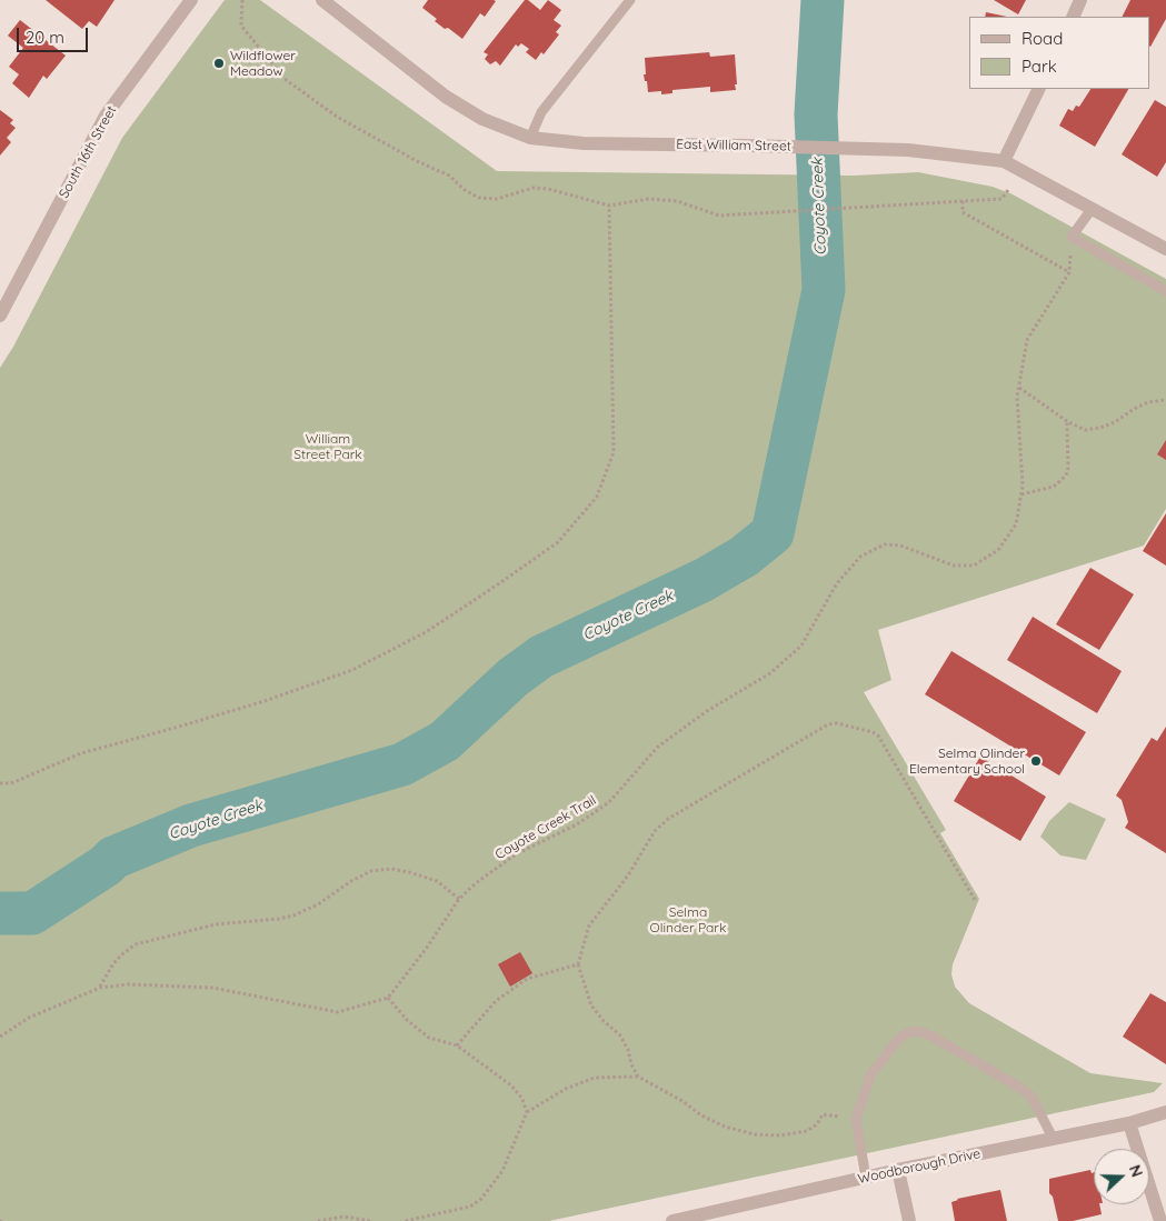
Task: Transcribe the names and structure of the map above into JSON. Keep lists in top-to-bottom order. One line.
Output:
{"streets":{"street":["East William Street","South 16th Street","Woodborough Drive"],"path":["Coyote Creek Trail"]},"water":["Coyote Creek"],"parks":["William Street Park","Selma Olinder Park"],"places":["Wildflower Meadow","Selma Olinder Elementary School"],"legend":["Road","Park"],"scale_bar":"20 m","north":"right"}
